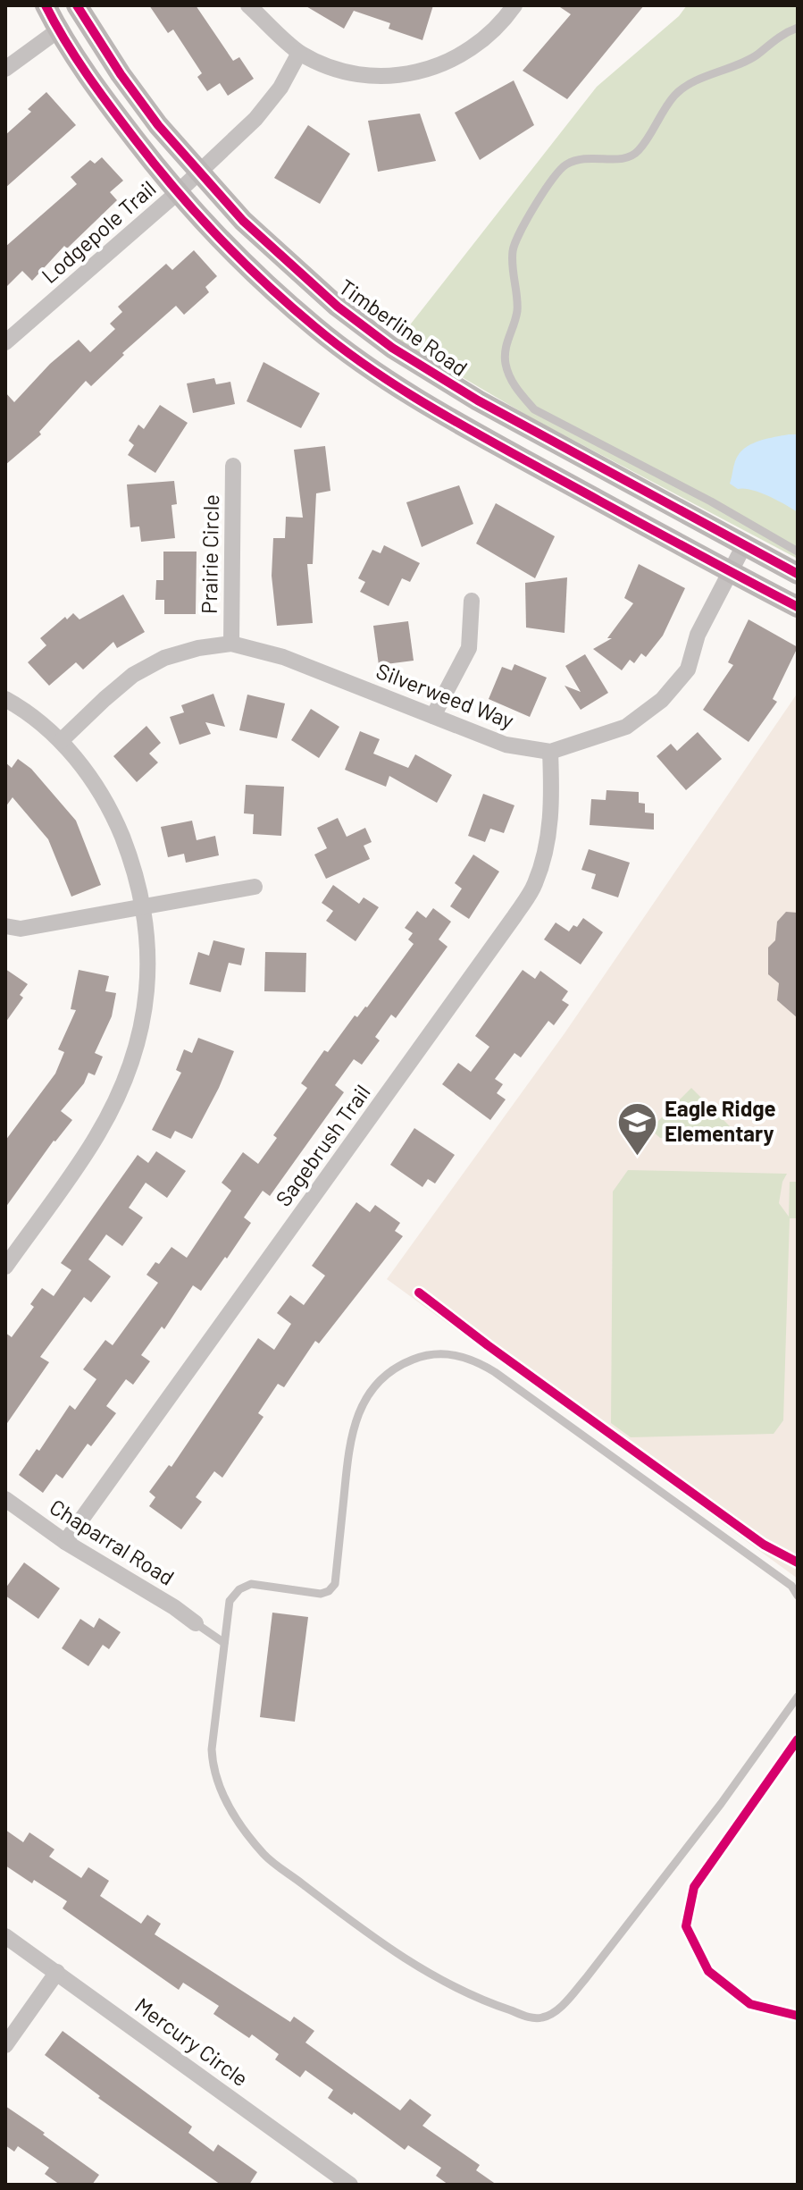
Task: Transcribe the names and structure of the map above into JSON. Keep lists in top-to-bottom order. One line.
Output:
{"streets":{"street":["Lodgepole Trail","Timberline Road","Prairie Circle","Silverweed Way","Sagebrush Trail","Chaparral Road","Mercury Circle"]},"crossings":[["Lodgepole Trail","Timberline Road"],["Timberline Road","Silverweed Way"],["Prairie Circle","Silverweed Way"],["Silverweed Way","Sagebrush Trail"],["Sagebrush Trail","Chaparral Road"]],"places":{"school or university":["Eagle Ridge Elementary"]}}
